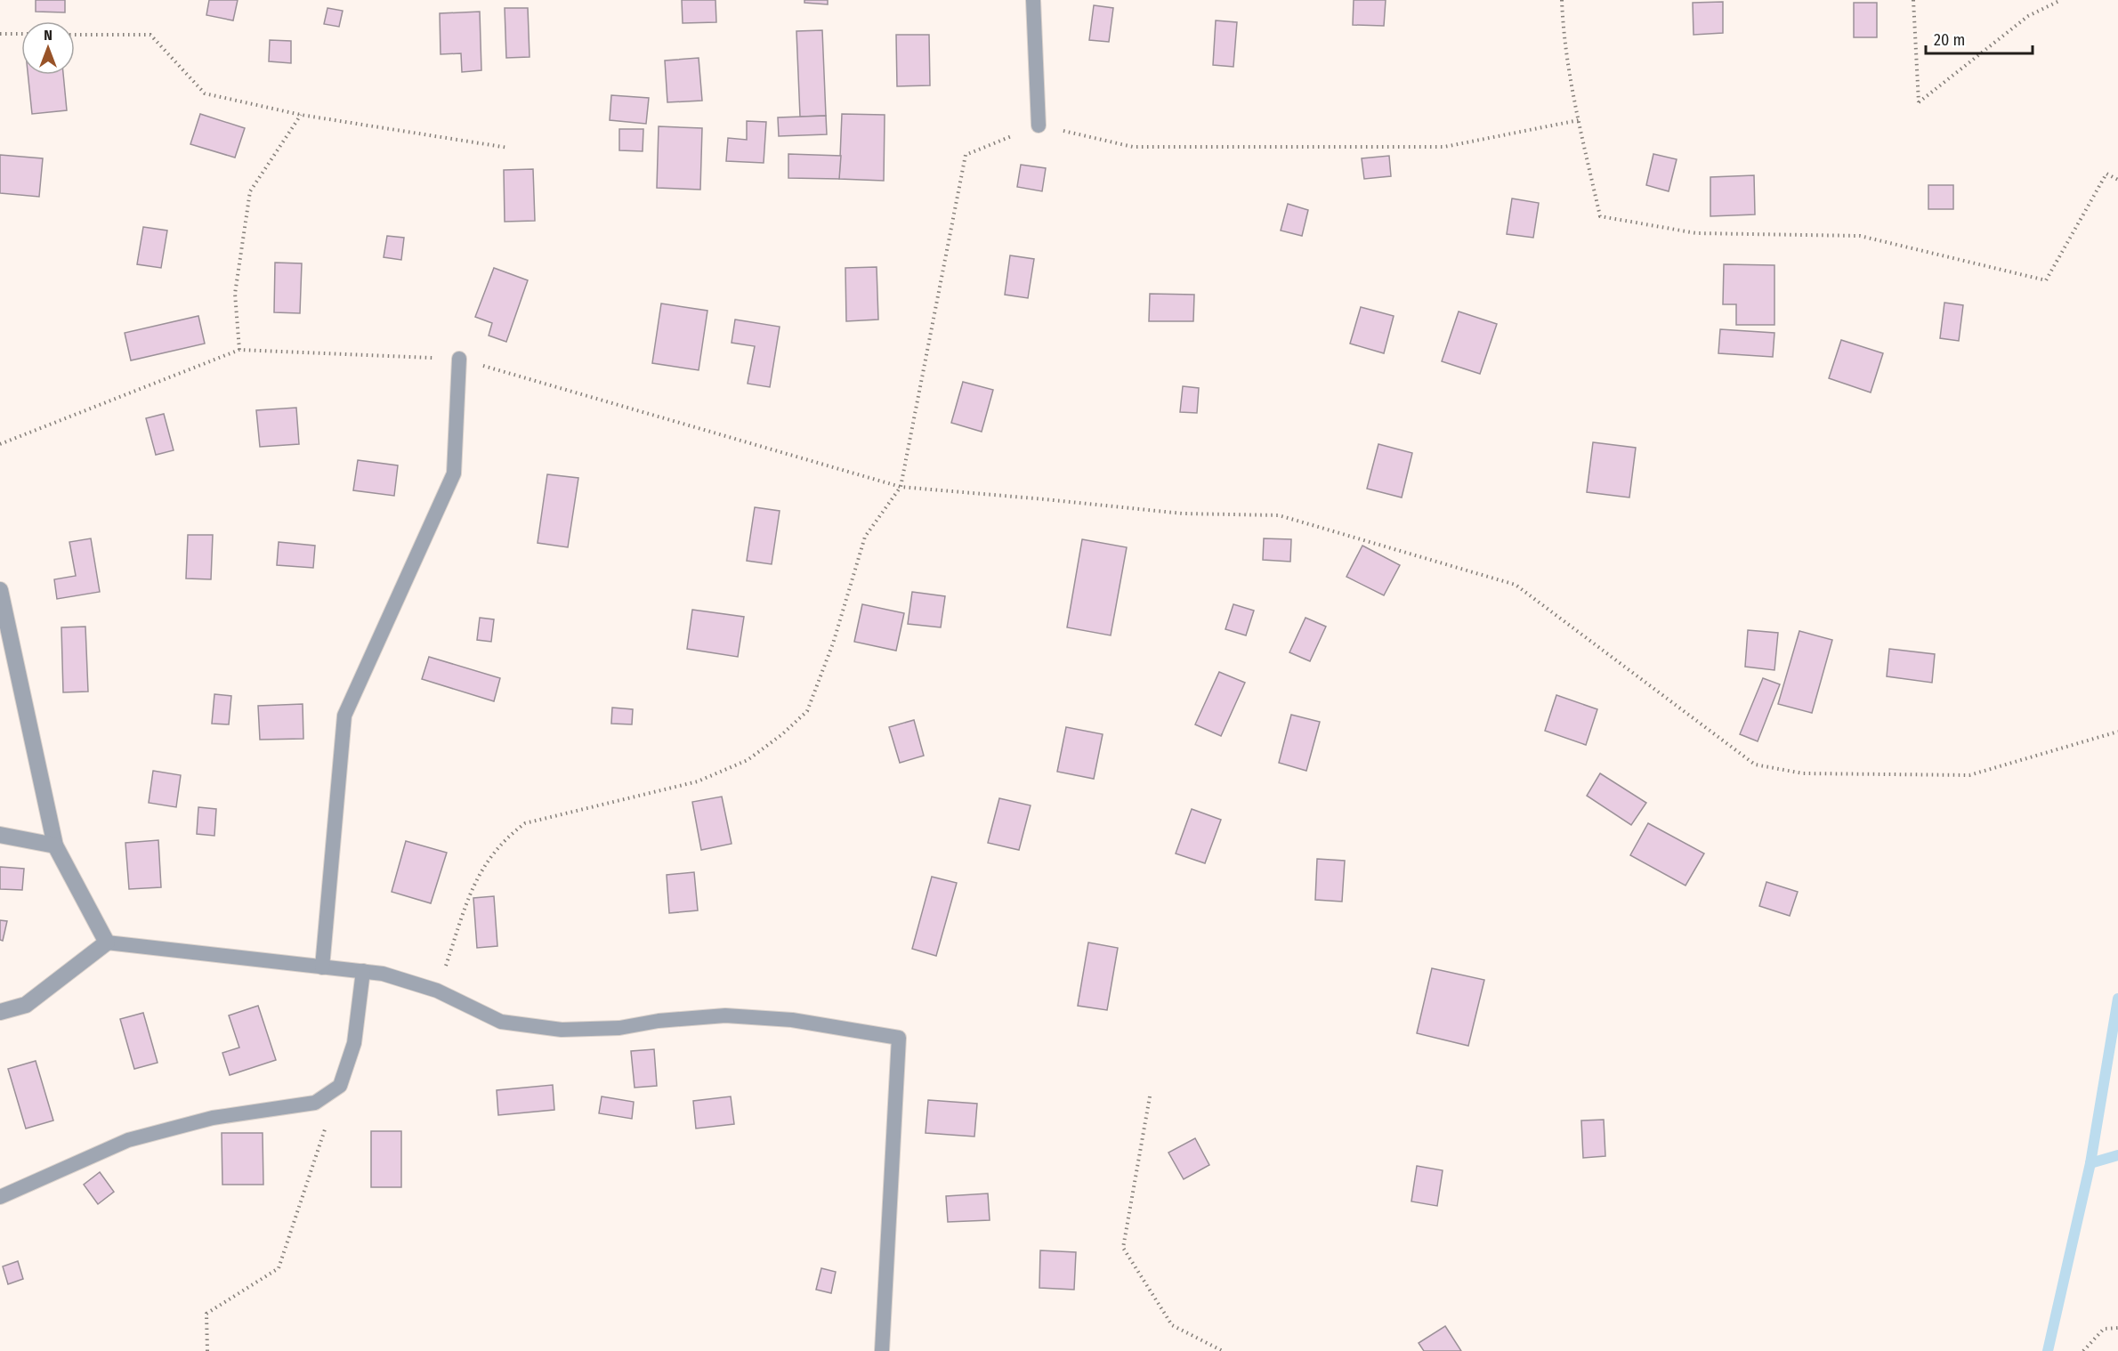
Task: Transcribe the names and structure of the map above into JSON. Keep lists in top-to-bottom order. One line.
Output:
{"scale_bar":"20 m","north":"top"}
